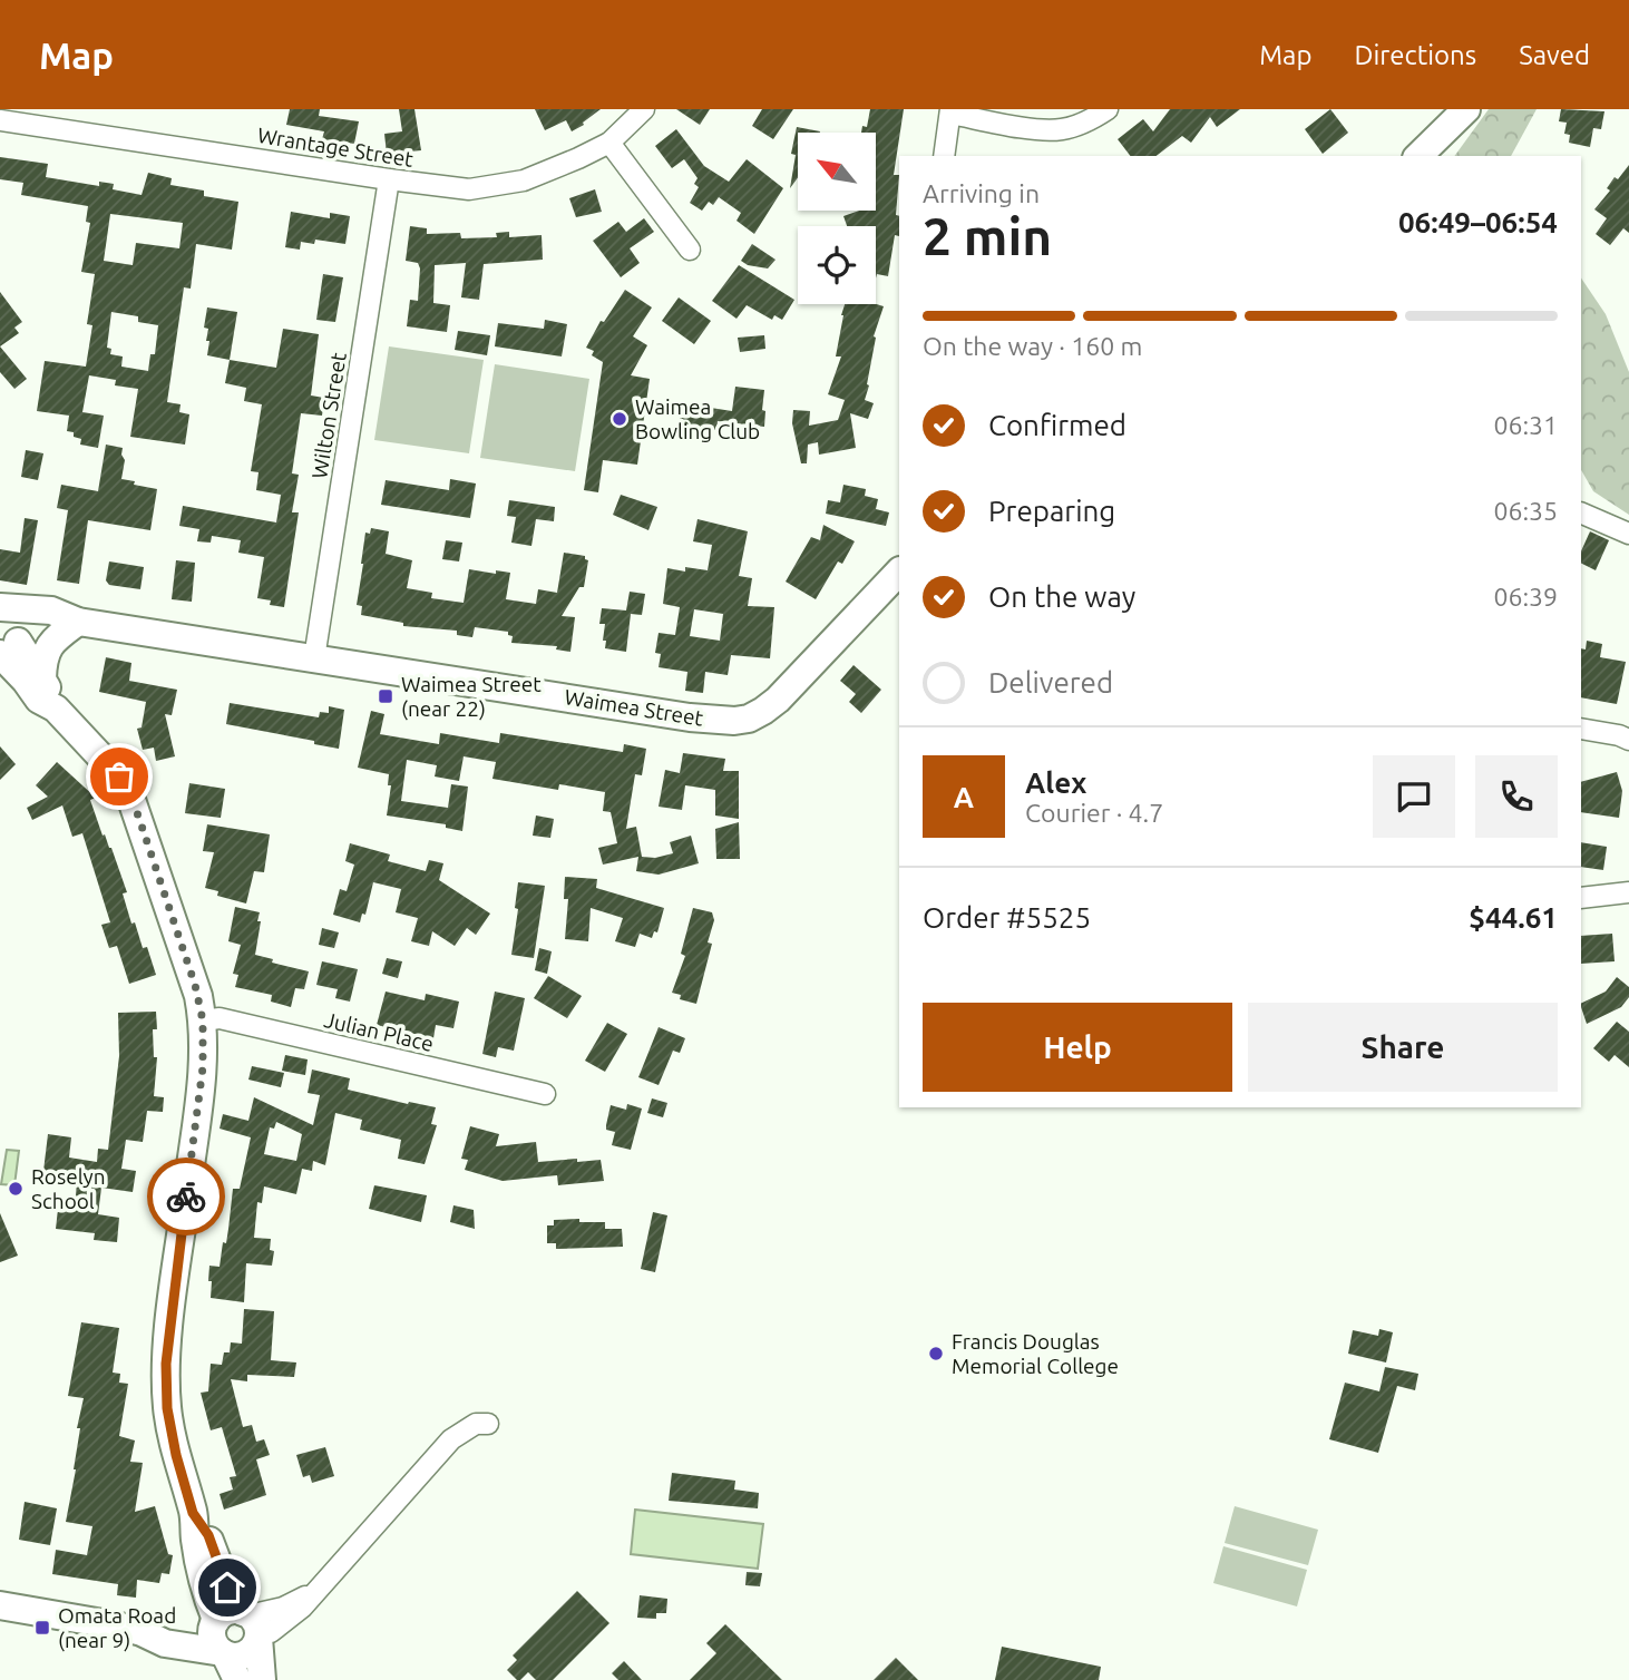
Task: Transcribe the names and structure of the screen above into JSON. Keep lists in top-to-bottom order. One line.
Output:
{"streets":{"main road":["Waimea Street"],"street":["Wrantage Street","Wilton Street","Julian Place"]},"crossings":[["Wrantage Street","Wilton Street"],["Wilton Street","Waimea Street"]],"places":{"other":["Waimea Bowling Club","Roselyn School","Francis Douglas Memorial College"],"transit":["Waimea Street (near 22)","Omata Road (near 9)"]},"north":"top left","page":{"header":"Map","nav":["Map","Directions","Saved"],"heading":["2 min","Arriving in","06:49–06:54"],"panel":["Alex","Courier · 4.7","Order #5525","$44.61"],"bar":"On the way · 160 m","list":[["Confirmed","06:31"],["Preparing","06:35"],["On the way","06:39"],"Delivered"],"round":"A","buttons":["Help","Share"]}}
